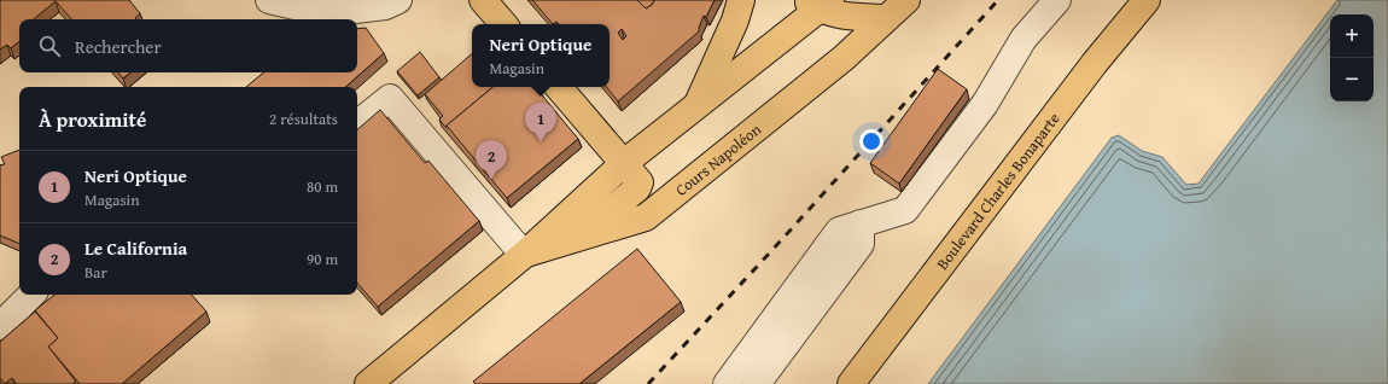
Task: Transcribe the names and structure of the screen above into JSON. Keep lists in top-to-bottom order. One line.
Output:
{"streets":{"main road":["Cours Napoléon","Boulevard Charles Bonaparte"]},"page":{"map_buttons":["+","−"],"search":"Rechercher","popup":["Neri Optique","Magasin"],"heading":["À proximité","2 résultats"],"pins":["1","2"],"list":[{"mark":"1","name":"Neri Optique","note":"Magasin","value":"80 m"},{"mark":"2","name":"Le California","note":"Bar","value":"90 m"}]}}
